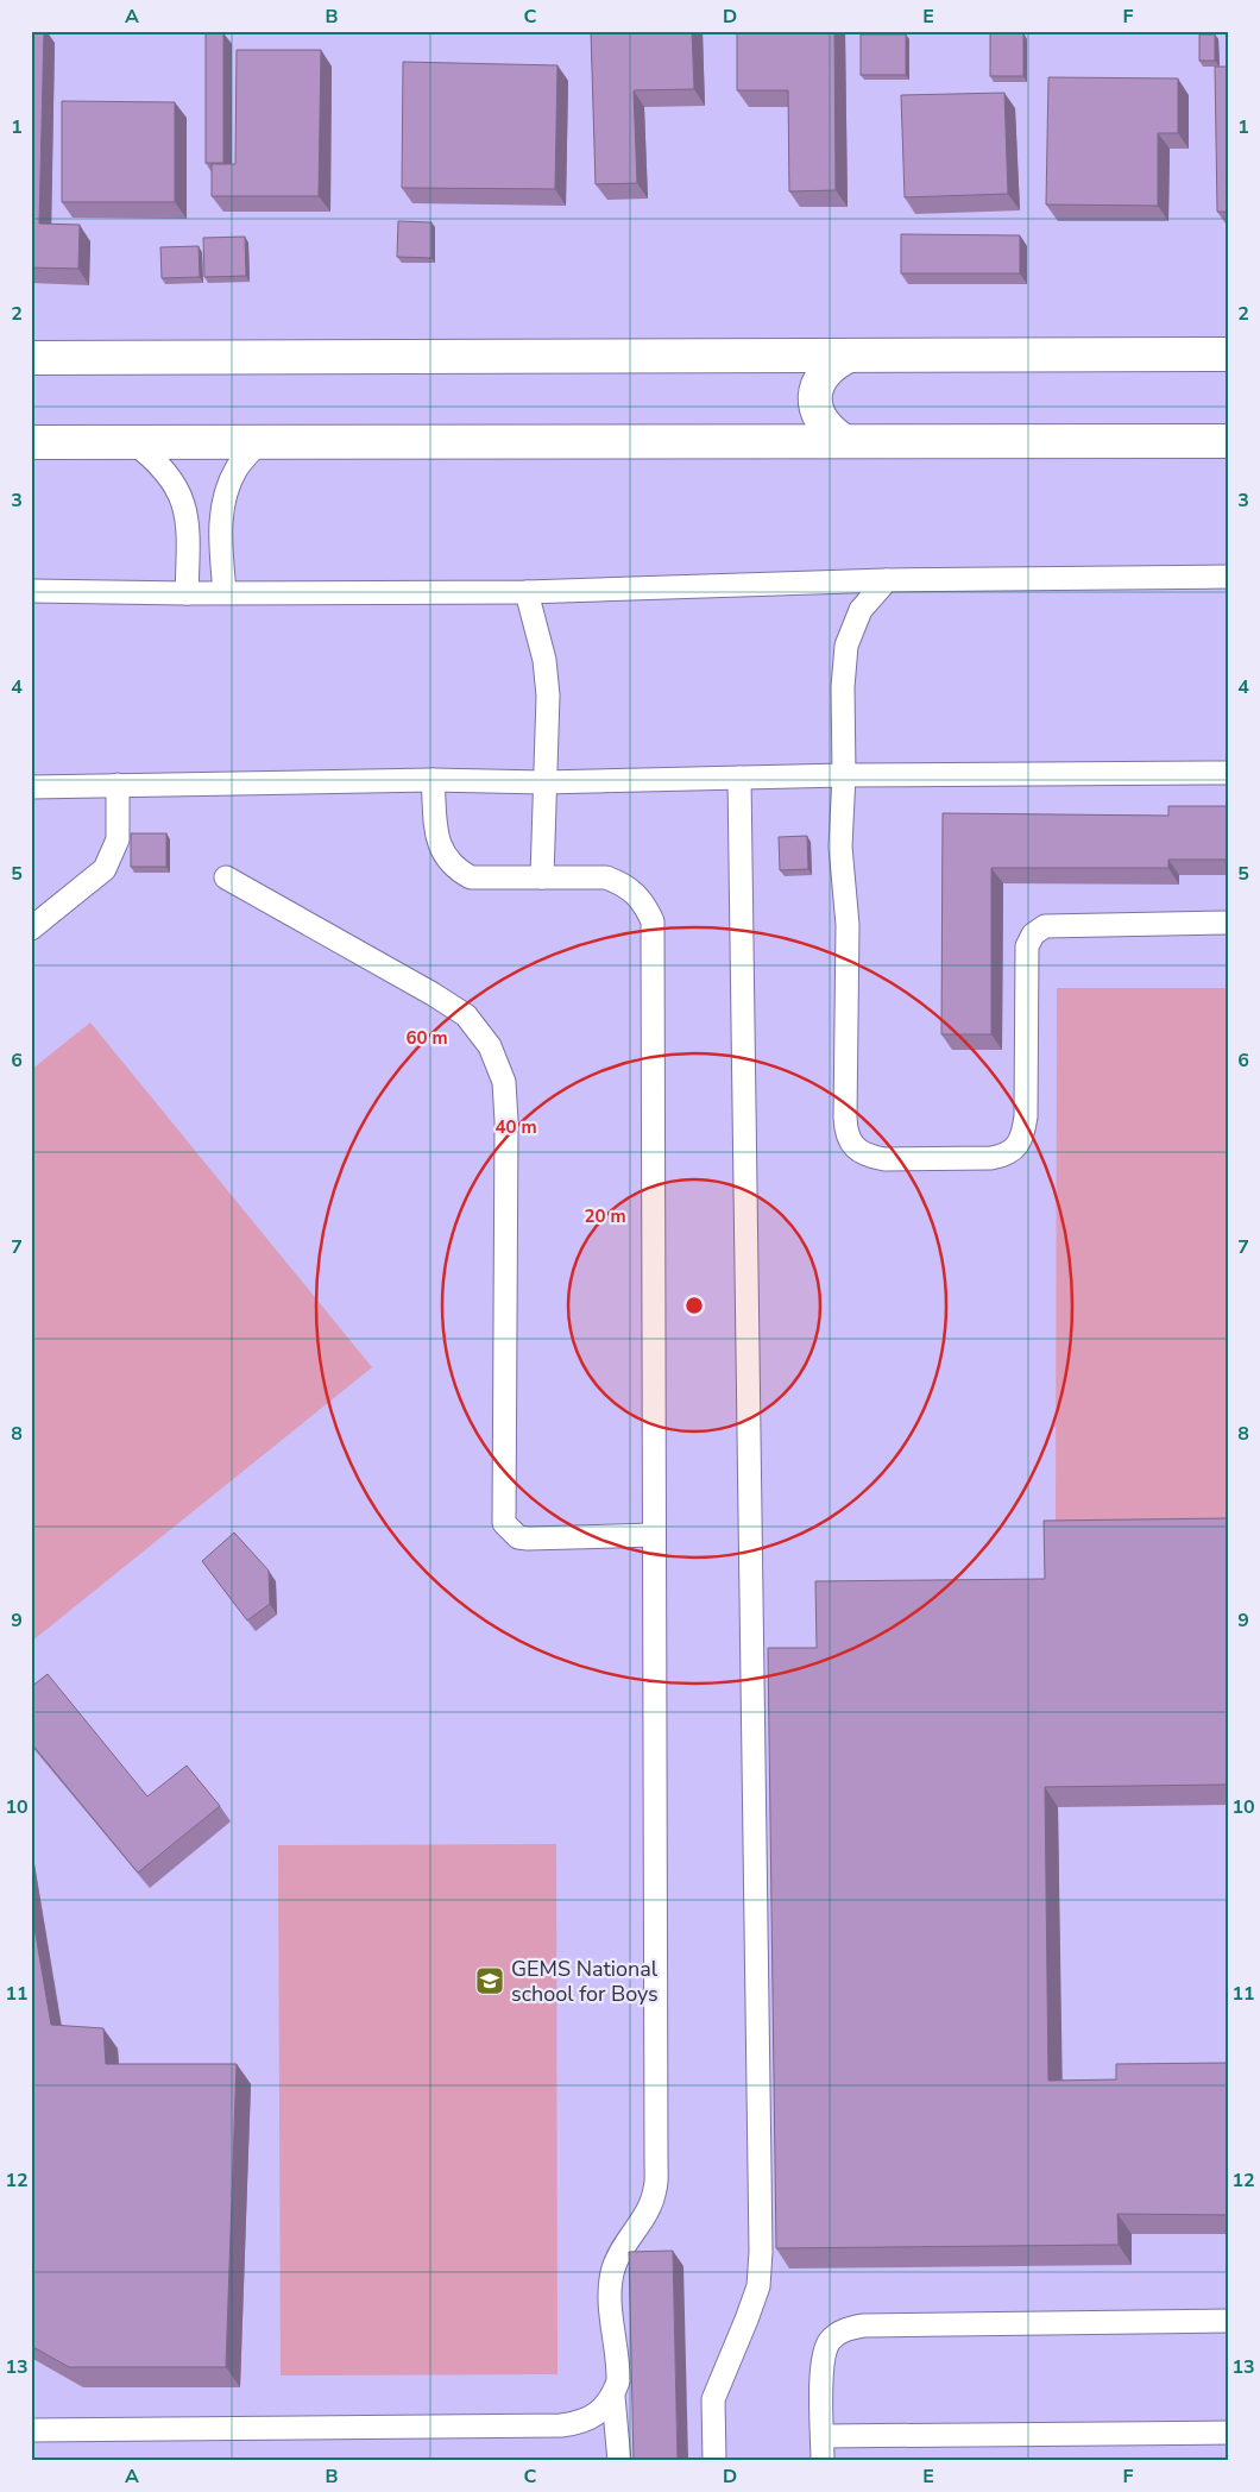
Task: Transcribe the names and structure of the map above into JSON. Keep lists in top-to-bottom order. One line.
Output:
{"places":{"school or university":["GEMS National school for Boys"]},"grid":{"columns":["A","B","C","D","E","F"],"rows":["1","2","3","4","5","6","7","8","9","10","11","12","13"]},"rings":["60 m","40 m","20 m"]}
